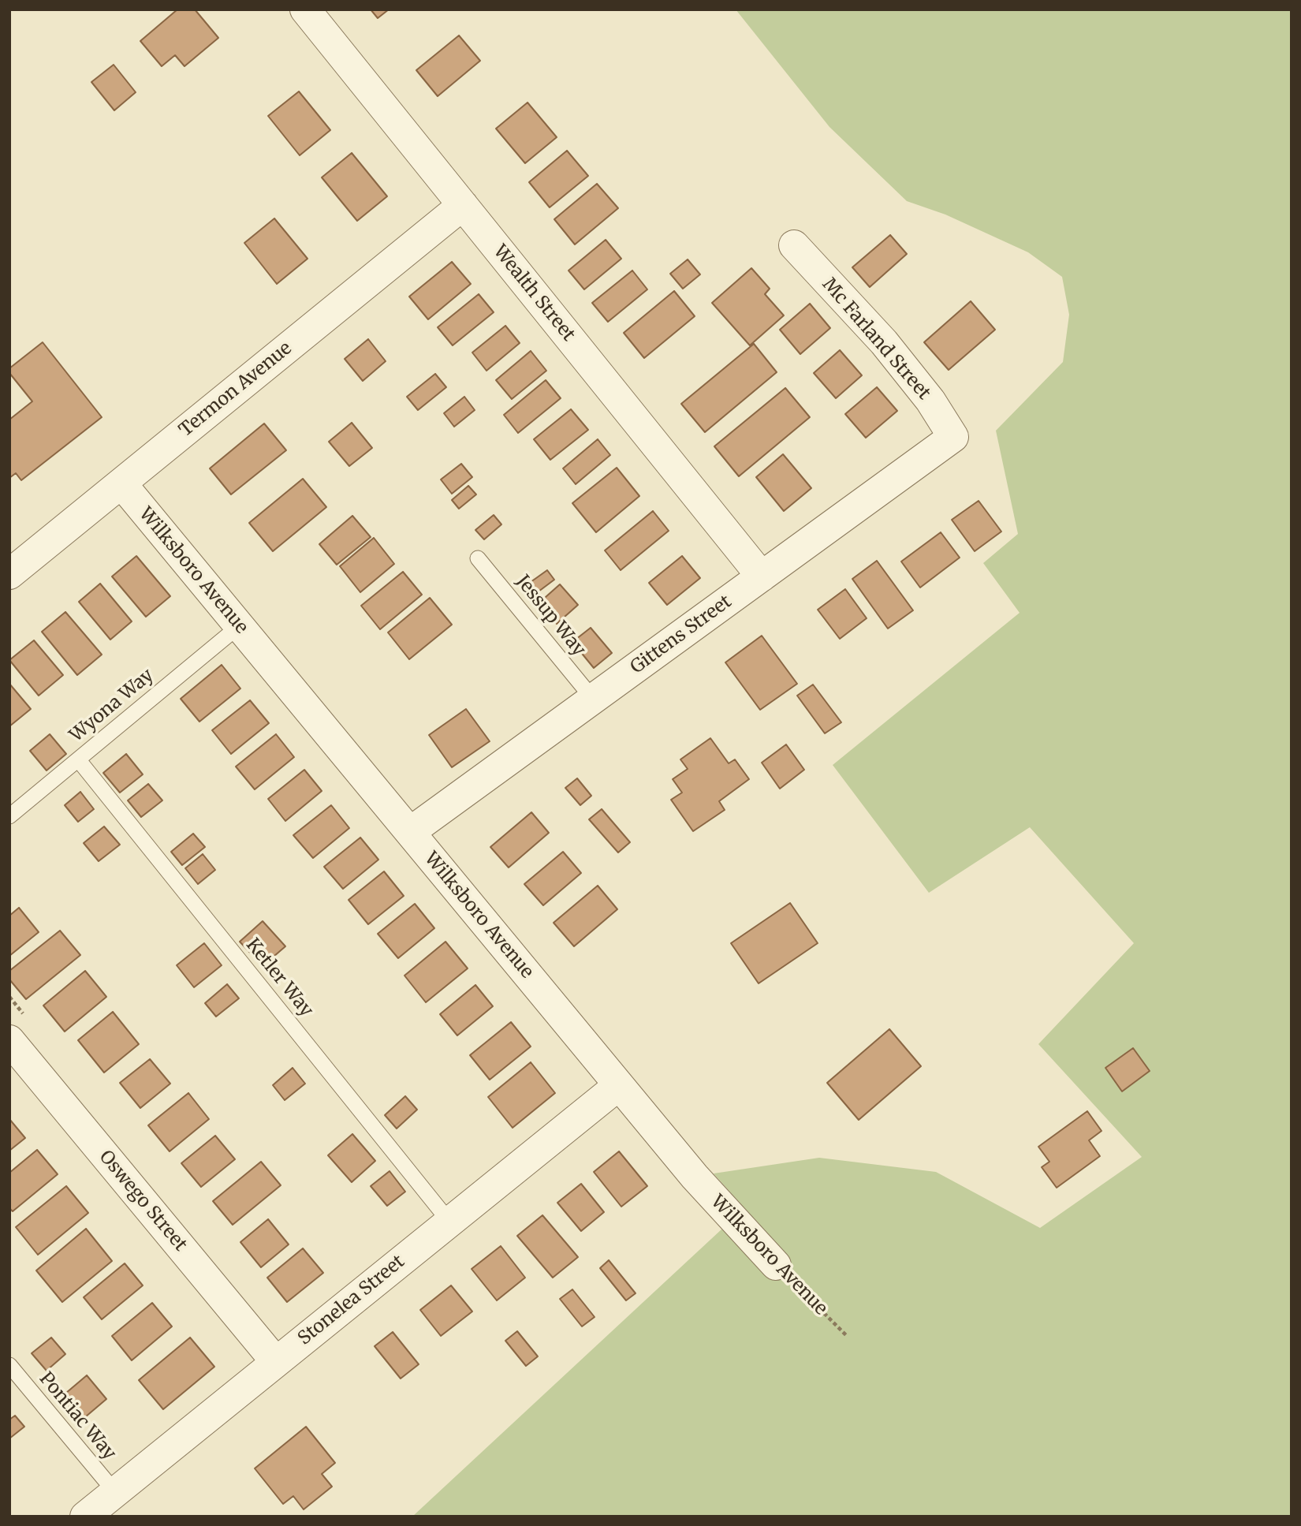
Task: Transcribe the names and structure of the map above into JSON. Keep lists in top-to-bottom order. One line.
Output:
{"streets":{"street":["Wealth Street","Mc Farland Street","Termon Avenue","Wilksboro Avenue","Gittens Street","Oswego Street","Stonelea Street"],"lane":["Jessup Way","Wyona Way","Ketler Way","Pontiac Way"]},"crossings":[["Wealth Street","Termon Avenue"],["Wealth Street","Gittens Street"],["Mc Farland Street","Gittens Street"],["Termon Avenue","Wilksboro Avenue"],["Wilksboro Avenue","Gittens Street"],["Wilksboro Avenue","Wyona Way"],["Wilksboro Avenue","Stonelea Street"],["Jessup Way","Gittens Street"],["Wyona Way","Ketler Way"],["Ketler Way","Stonelea Street"],["Oswego Street","Stonelea Street"],["Stonelea Street","Pontiac Way"]]}
